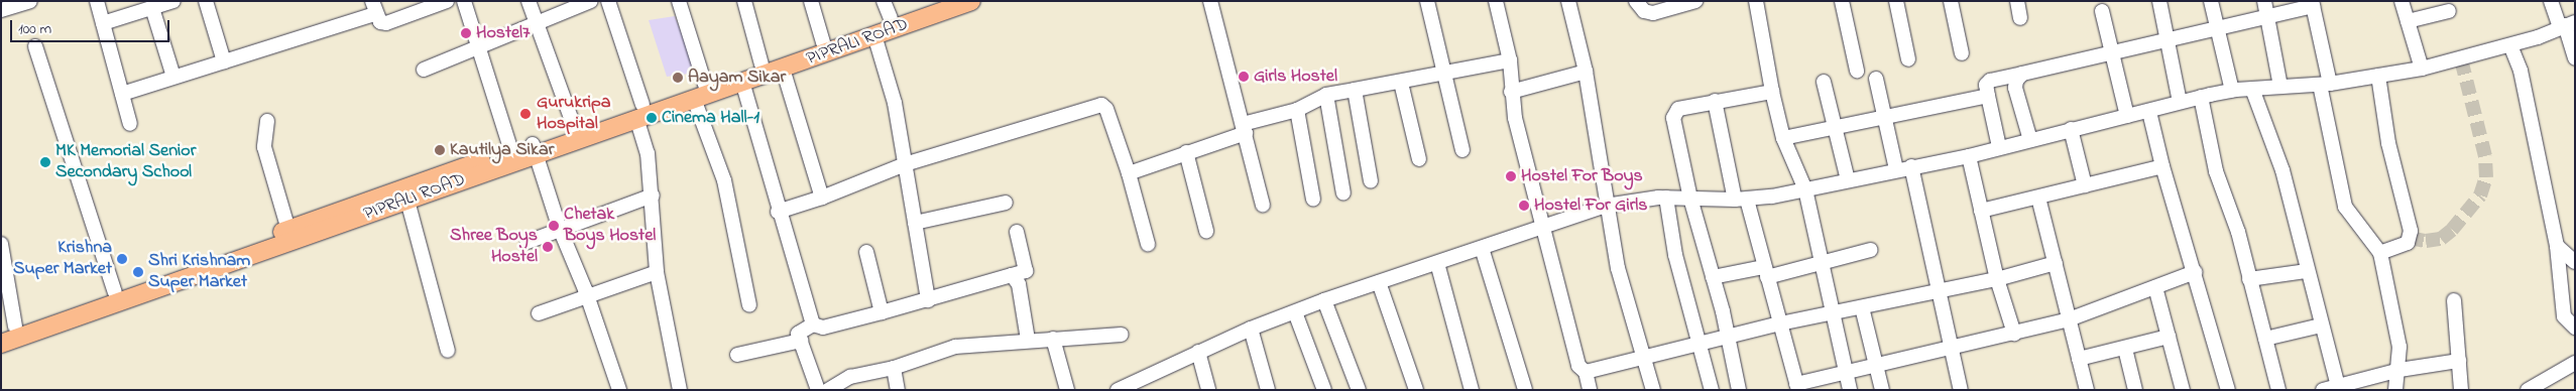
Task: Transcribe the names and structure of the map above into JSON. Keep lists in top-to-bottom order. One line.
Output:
{"streets":{"main road":["PIPRALI ROAD"]},"places":["Hostel7","Girls Hostel","Aayam Sikar","Gurukripa Hospital","Cinema Hall-1","Kautilya Sikar","MK Memorial Senior Secondary School","Hostel For Boys","Hostel For Girls","Chetak Boys Hostel","Shree Boys Hostel","Krishna Super Market","Shri Krishnam Super Market"],"scale_bar":"100 m"}
